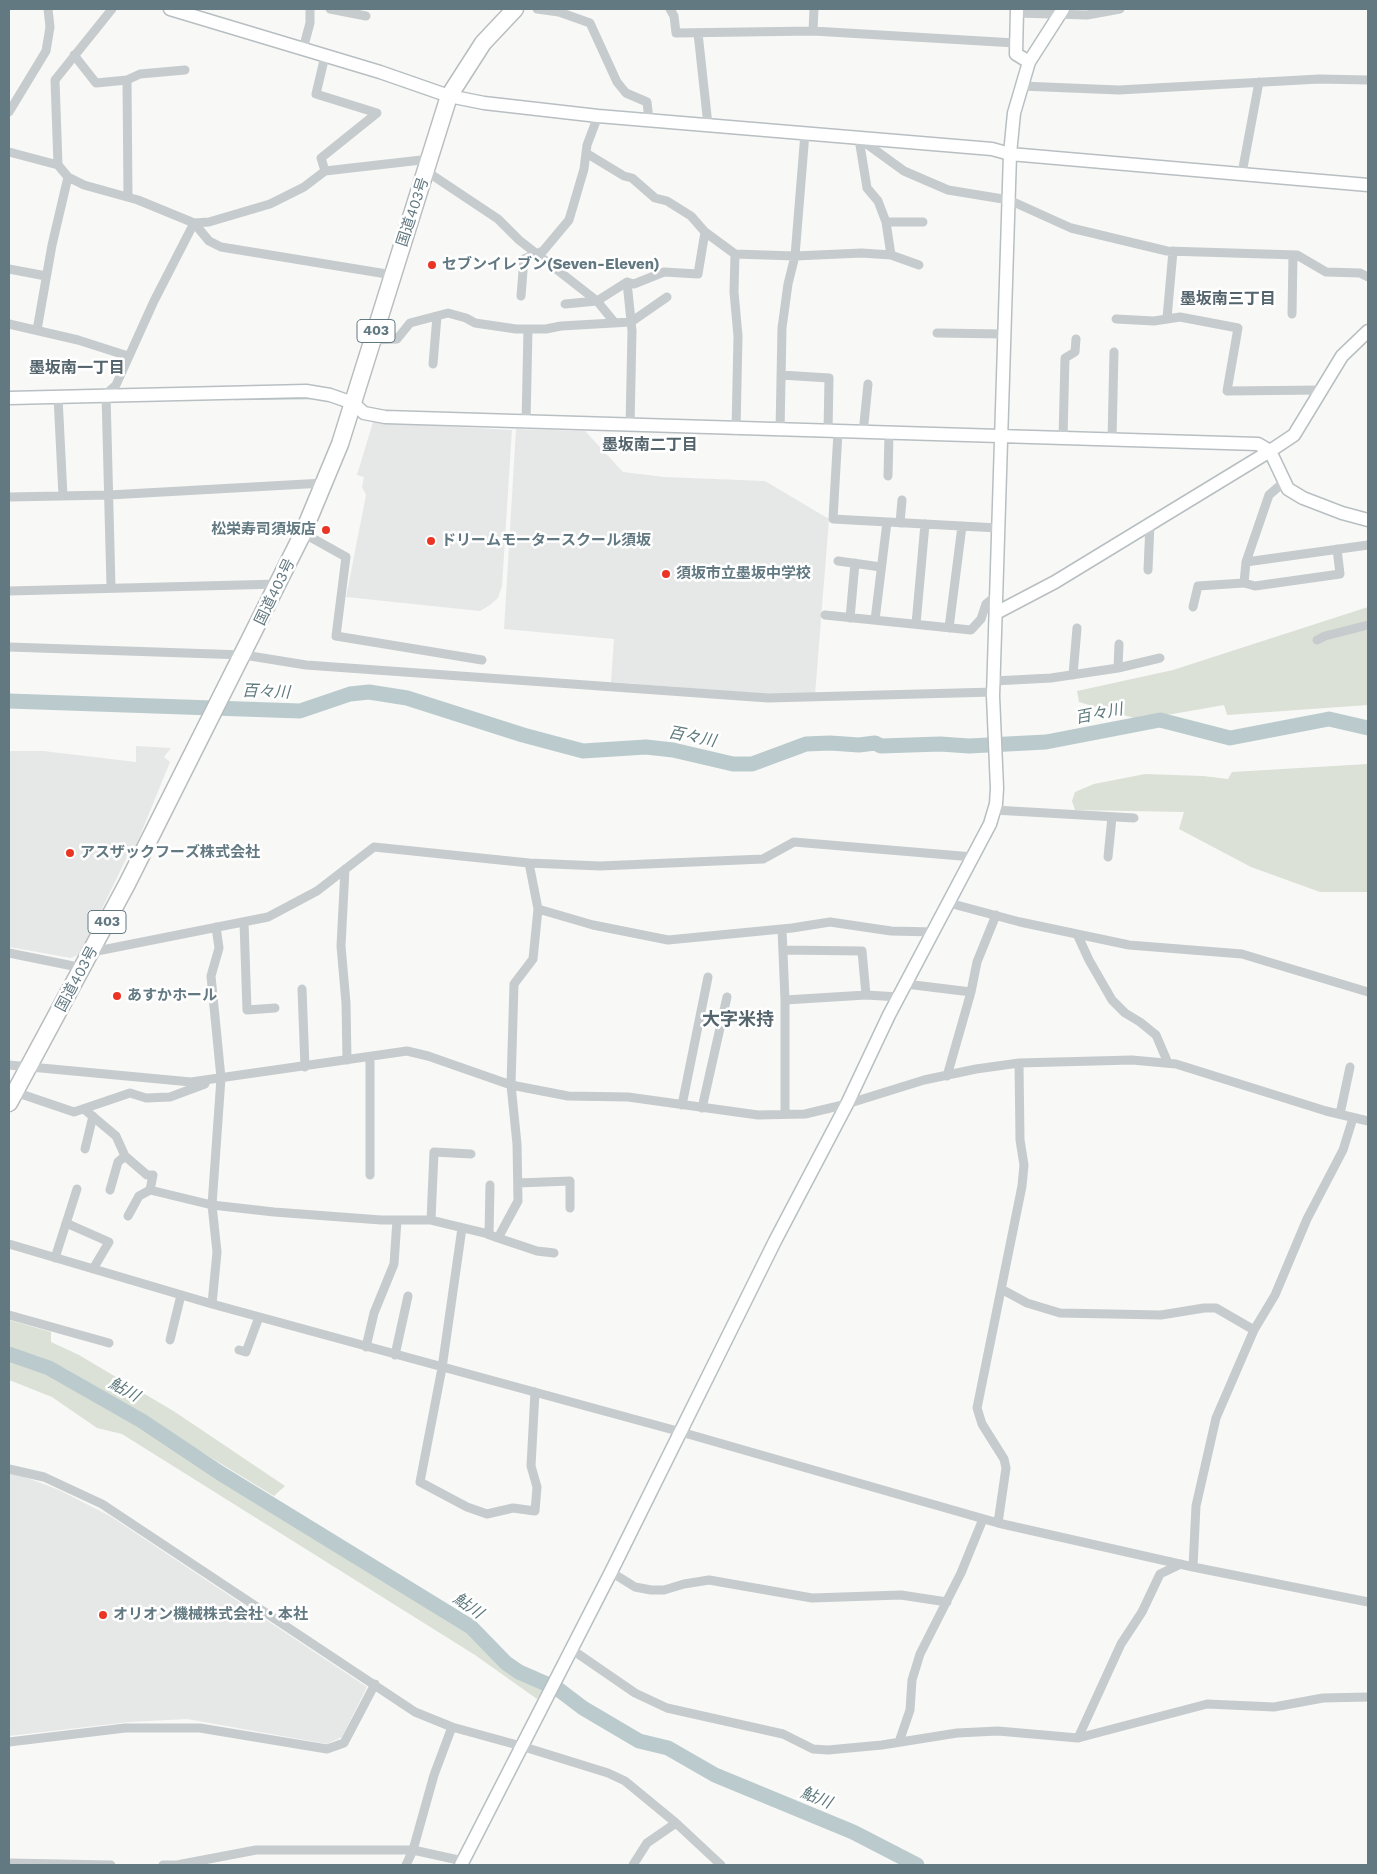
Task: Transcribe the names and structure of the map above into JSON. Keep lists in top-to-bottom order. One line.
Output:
{"streets":{"highway":["国道403号","403"]},"districts":["墨坂南三丁目","墨坂南一丁目","墨坂南二丁目","大字米持"],"water":["百々川","鮎川"],"places":["セブンイレブン(Seven-Eleven)","松栄寿司須坂店","ドリームモータースクール須坂","須坂市立墨坂中学校","アスザックフーズ株式会社","あすかホール","オリオン機械株式会社・本社"]}
